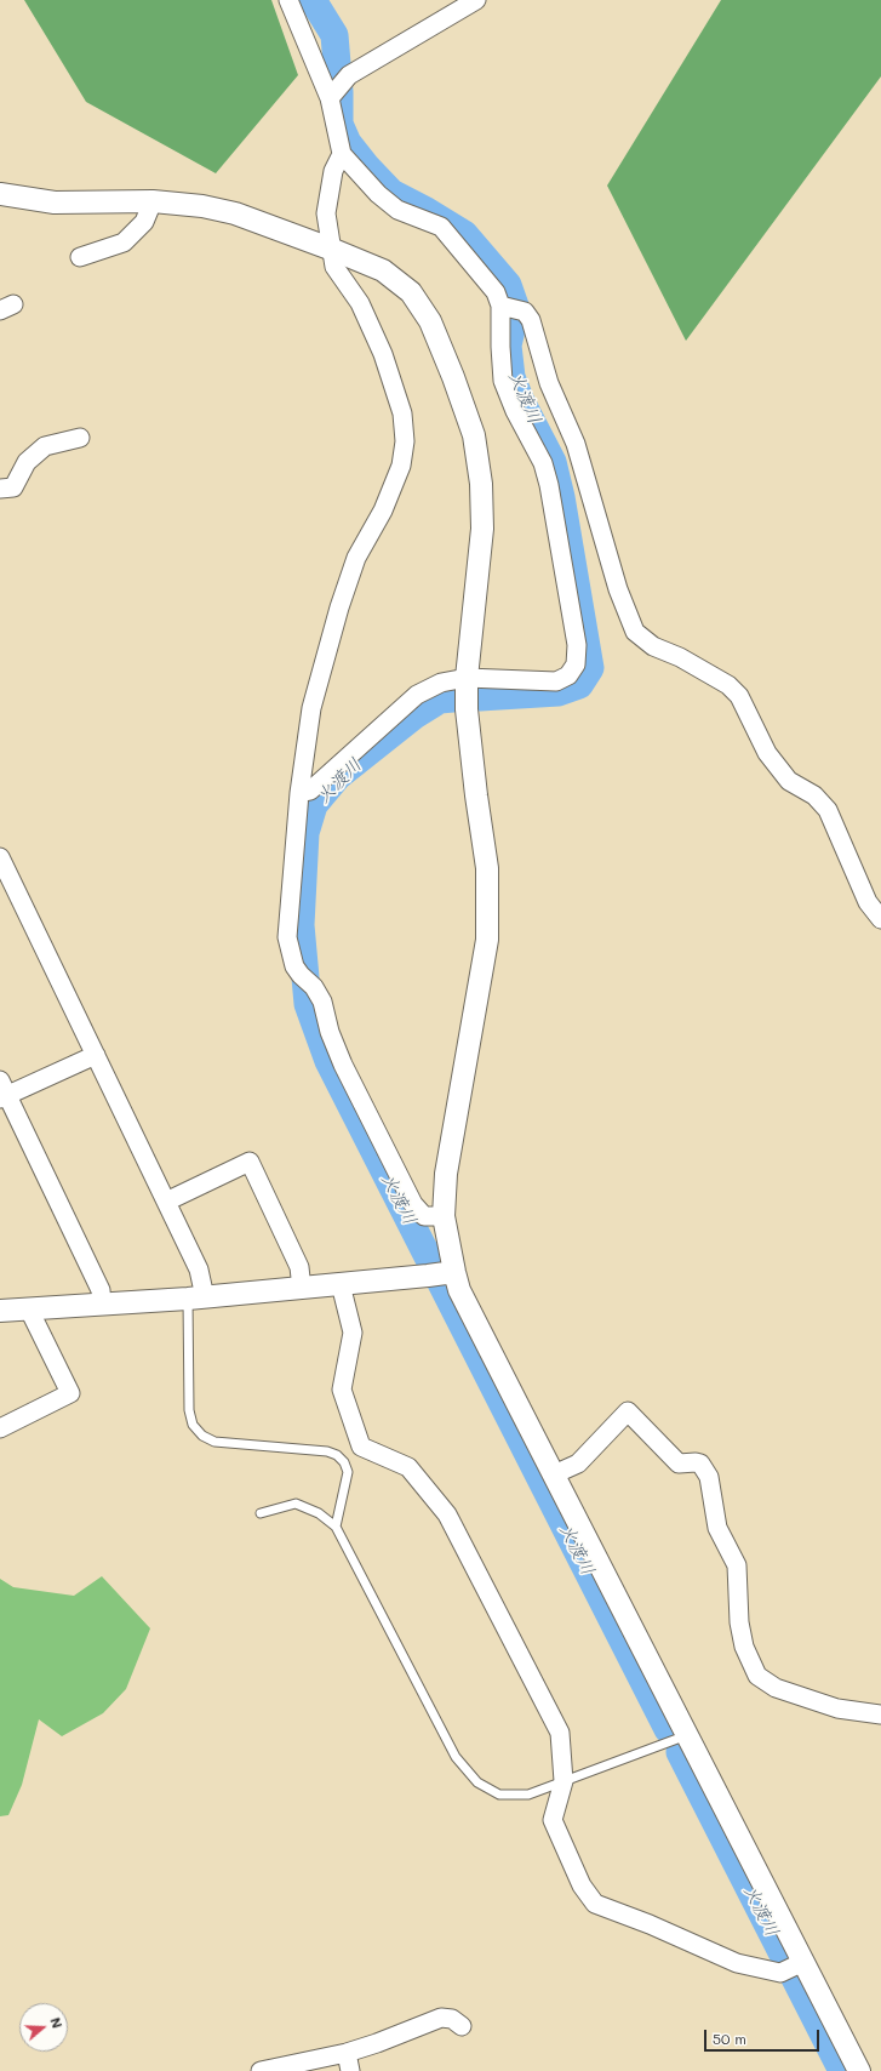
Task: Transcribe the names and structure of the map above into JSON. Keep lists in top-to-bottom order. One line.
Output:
{"water":["火渡川"],"scale_bar":"50 m","north":"right"}
